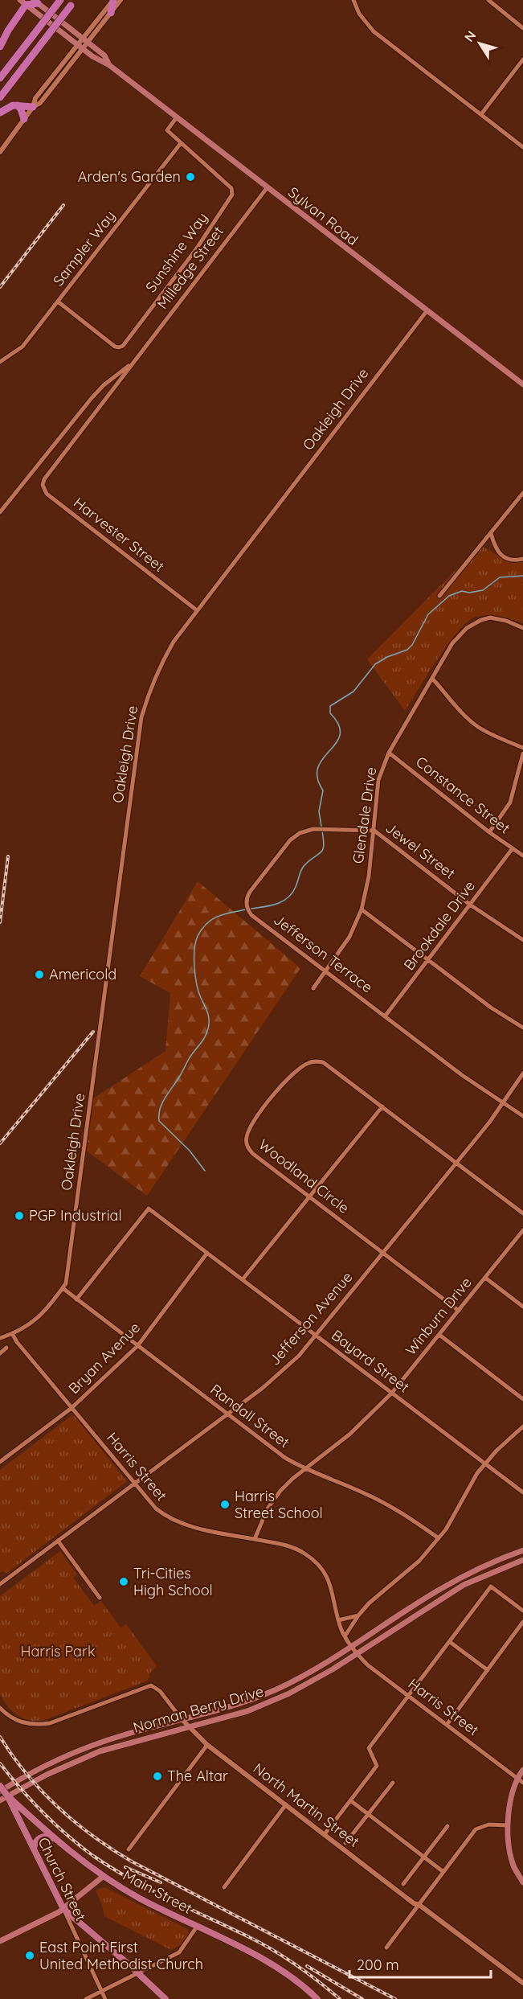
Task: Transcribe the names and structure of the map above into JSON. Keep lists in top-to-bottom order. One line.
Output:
{"streets":{"main road":["Sylvan Road","Norman Berry Drive","Church Street","Main Street"],"street":["Sampler Way","Sunshine Way","Milledge Street","Oakleigh Drive","Harvester Street","Constance Street","Glendale Drive","Jewel Street","Brookdale Drive","Jefferson Terrace","Woodland Circle","Winburn Drive","Jefferson Avenue","Bryan Avenue","Bayard Street","Randall Street","Harris Street","North Martin Street"]},"crossings":[["Sylvan Road","Sunshine Way"],["Sylvan Road","Milledge Street"],["Sylvan Road","Oakleigh Drive"],["Sampler Way","Sunshine Way"],["Milledge Street","Harvester Street"],["Oakleigh Drive","Harvester Street"],["Oakleigh Drive","Randall Street"],["Constance Street","Glendale Drive"],["Constance Street","Brookdale Drive"],["Glendale Drive","Jewel Street"],["Glendale Drive","Jefferson Terrace"],["Jewel Street","Brookdale Drive"],["Jewel Street","Jefferson Terrace"],["Brookdale Drive","Jefferson Terrace"],["Jefferson Terrace","Jefferson Avenue"],["Woodland Circle","Winburn Drive"],["Woodland Circle","Jefferson Avenue"],["Winburn Drive","Bayard Street"],["Winburn Drive","Randall Street"],["Winburn Drive","Harris Street"],["Jefferson Avenue","Bayard Street"],["Jefferson Avenue","Randall Street"],["Jefferson Avenue","Harris Street"],["Bryan Avenue","Bayard Street"],["Bryan Avenue","Randall Street"],["Bryan Avenue","Harris Street"],["Bayard Street","Randall Street"],["Harris Street","Norman Berry Drive"],["Norman Berry Drive","North Martin Street"],["Church Street","Main Street"]],"parks":["Harris Park"],"places":["Arden's Garden","Americold","PGP Industrial","Harris Street School","Tri-Cities High School","The Altar","East Point First United Methodist Church"],"scale_bar":"200 m","north":"top left"}
